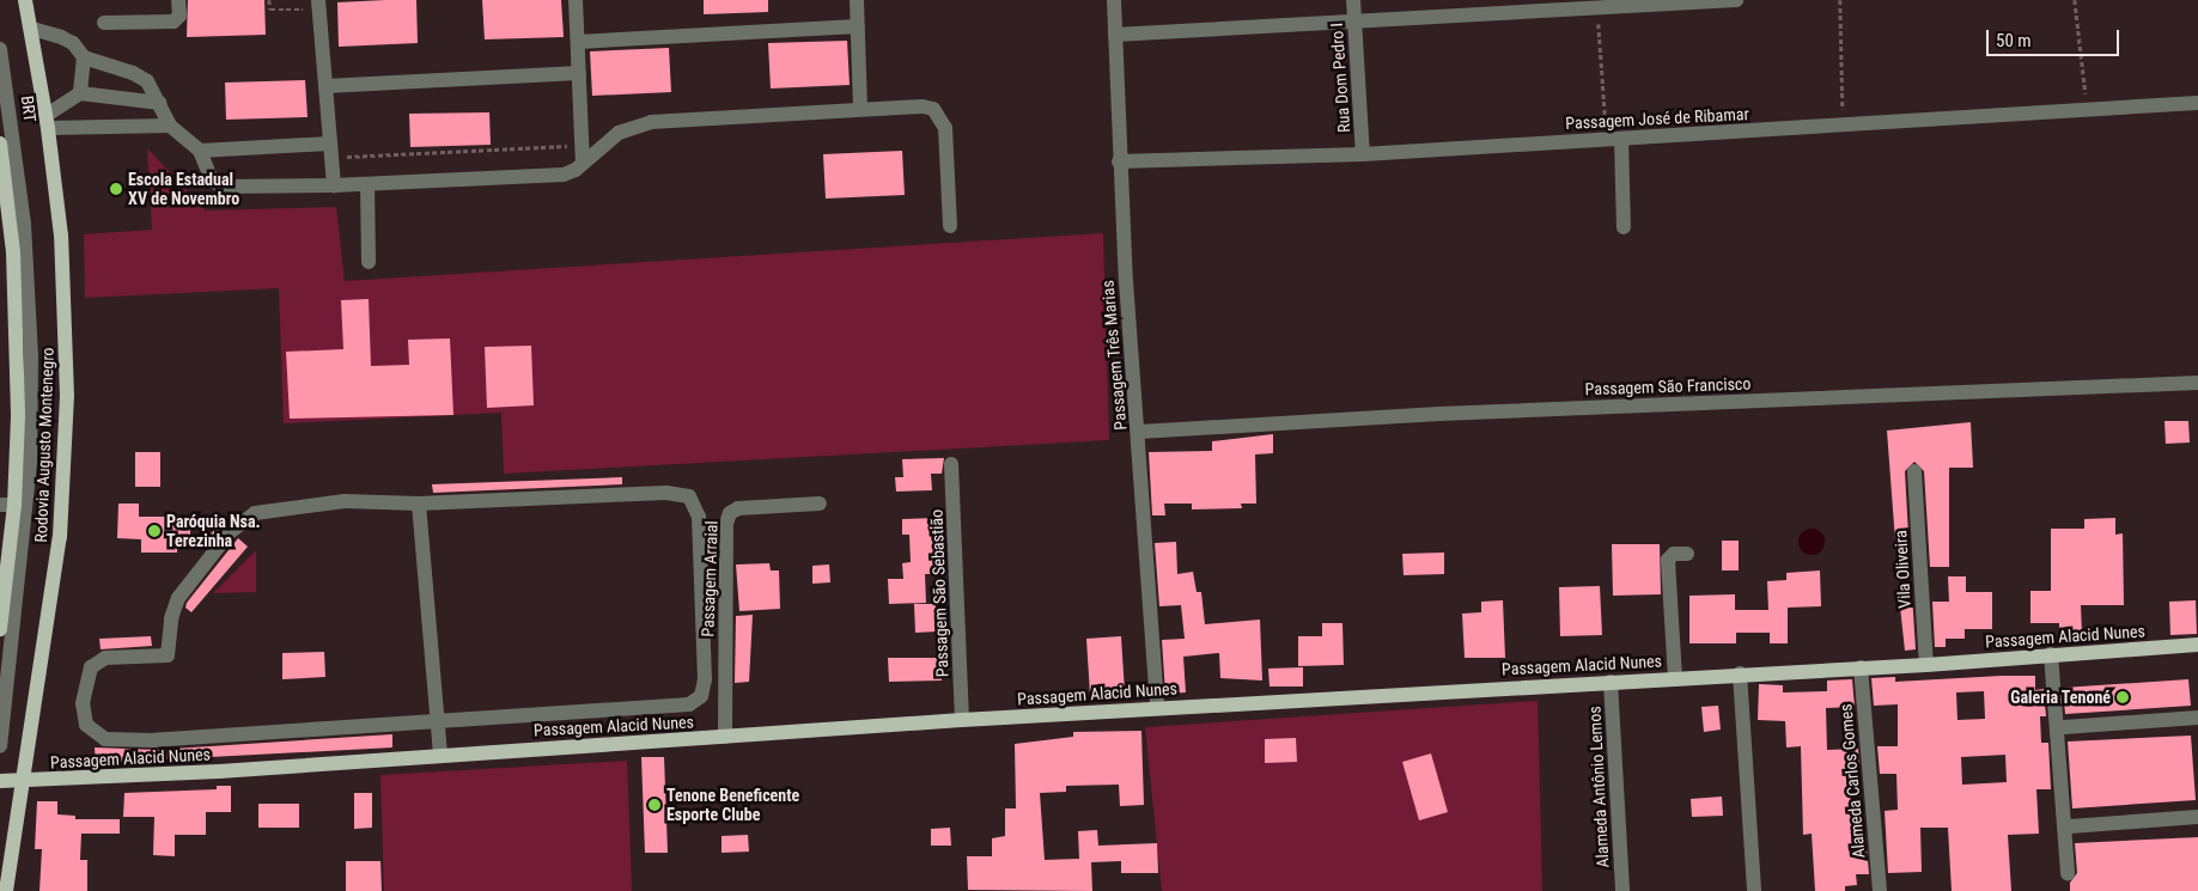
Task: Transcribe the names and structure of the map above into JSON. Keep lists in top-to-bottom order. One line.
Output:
{"streets":{"main road":["Rodovia Augusto Montenegro","Passagem Alacid Nunes"],"street":["Rua Dom Pedro I","BRT","Passagem José de Ribamar","Passagem Três Marias","Passagem São Francisco","Vila Oliveira","Passagem Arraial","Passagem São Sebastião","Alameda Carlos Gomes","Alameda Antônio Lemos"]},"crossings":[["Rua Dom Pedro I","Passagem José de Ribamar"],["Passagem José de Ribamar","Passagem Três Marias"],["Passagem Três Marias","Passagem São Francisco"],["Passagem Três Marias","Passagem Alacid Nunes"],["Rodovia Augusto Montenegro","Passagem Alacid Nunes"],["Vila Oliveira","Passagem Alacid Nunes"],["Passagem Arraial","Passagem Alacid Nunes"],["Passagem São Sebastião","Passagem Alacid Nunes"],["Passagem Alacid Nunes","Alameda Carlos Gomes"],["Passagem Alacid Nunes","Alameda Antônio Lemos"]],"places":["Escola Estadual XV de Novembro","Paróquia Nsa. Terezinha","Galeria Tenoné","Tenone Beneficente Esporte Clube"],"scale_bar":"50 m"}
